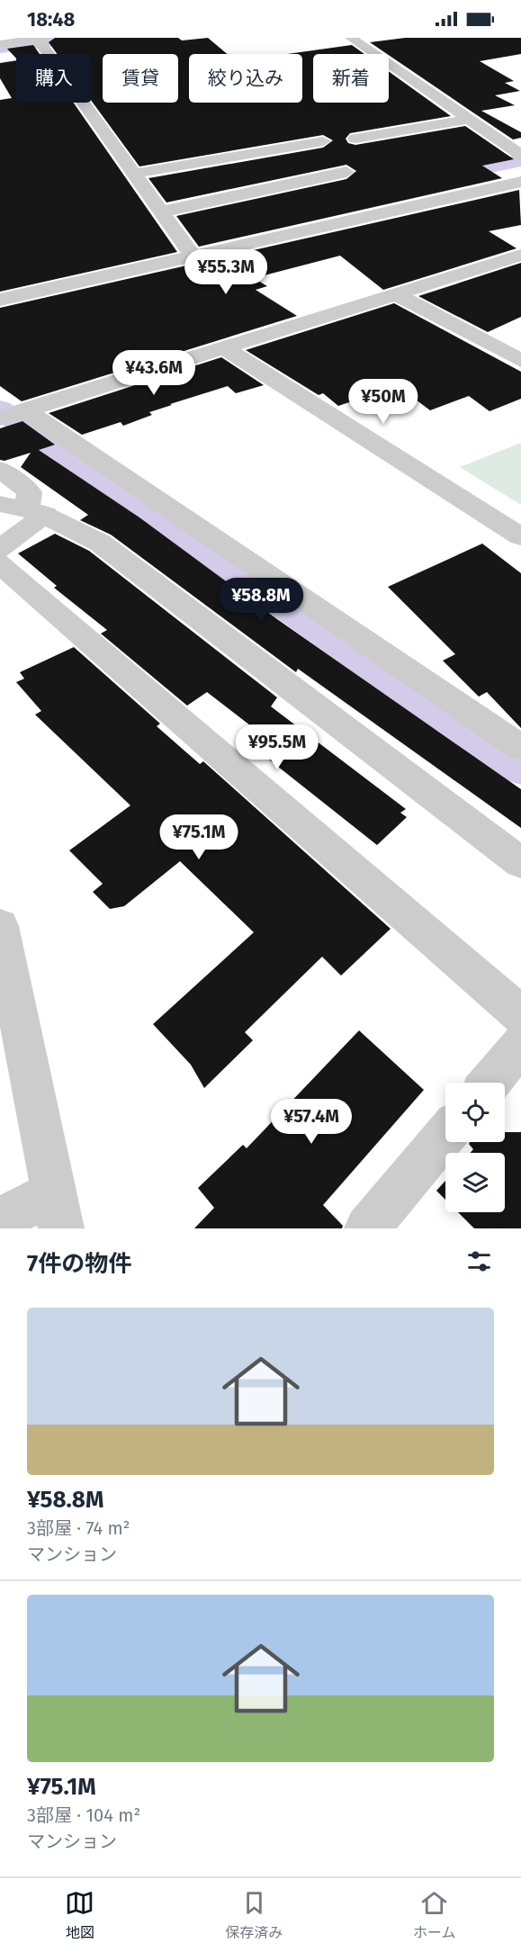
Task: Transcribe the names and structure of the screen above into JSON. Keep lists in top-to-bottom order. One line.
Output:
{"page":{"status":"18:48","chip":["購入","賃貸","絞り込み","新着"],"price":["¥55.3M","¥43.6M","¥50M","¥58.8M","¥95.5M","¥75.1M","¥57.4M"],"heading":"7件の物件","list":[{"name":"¥58.8M","note":"3部屋 · 74 m² · マンション"},{"name":"¥75.1M","note":"3部屋 · 104 m² · マンション"}],"tabs":["地図","保存済み","ホーム"]}}
